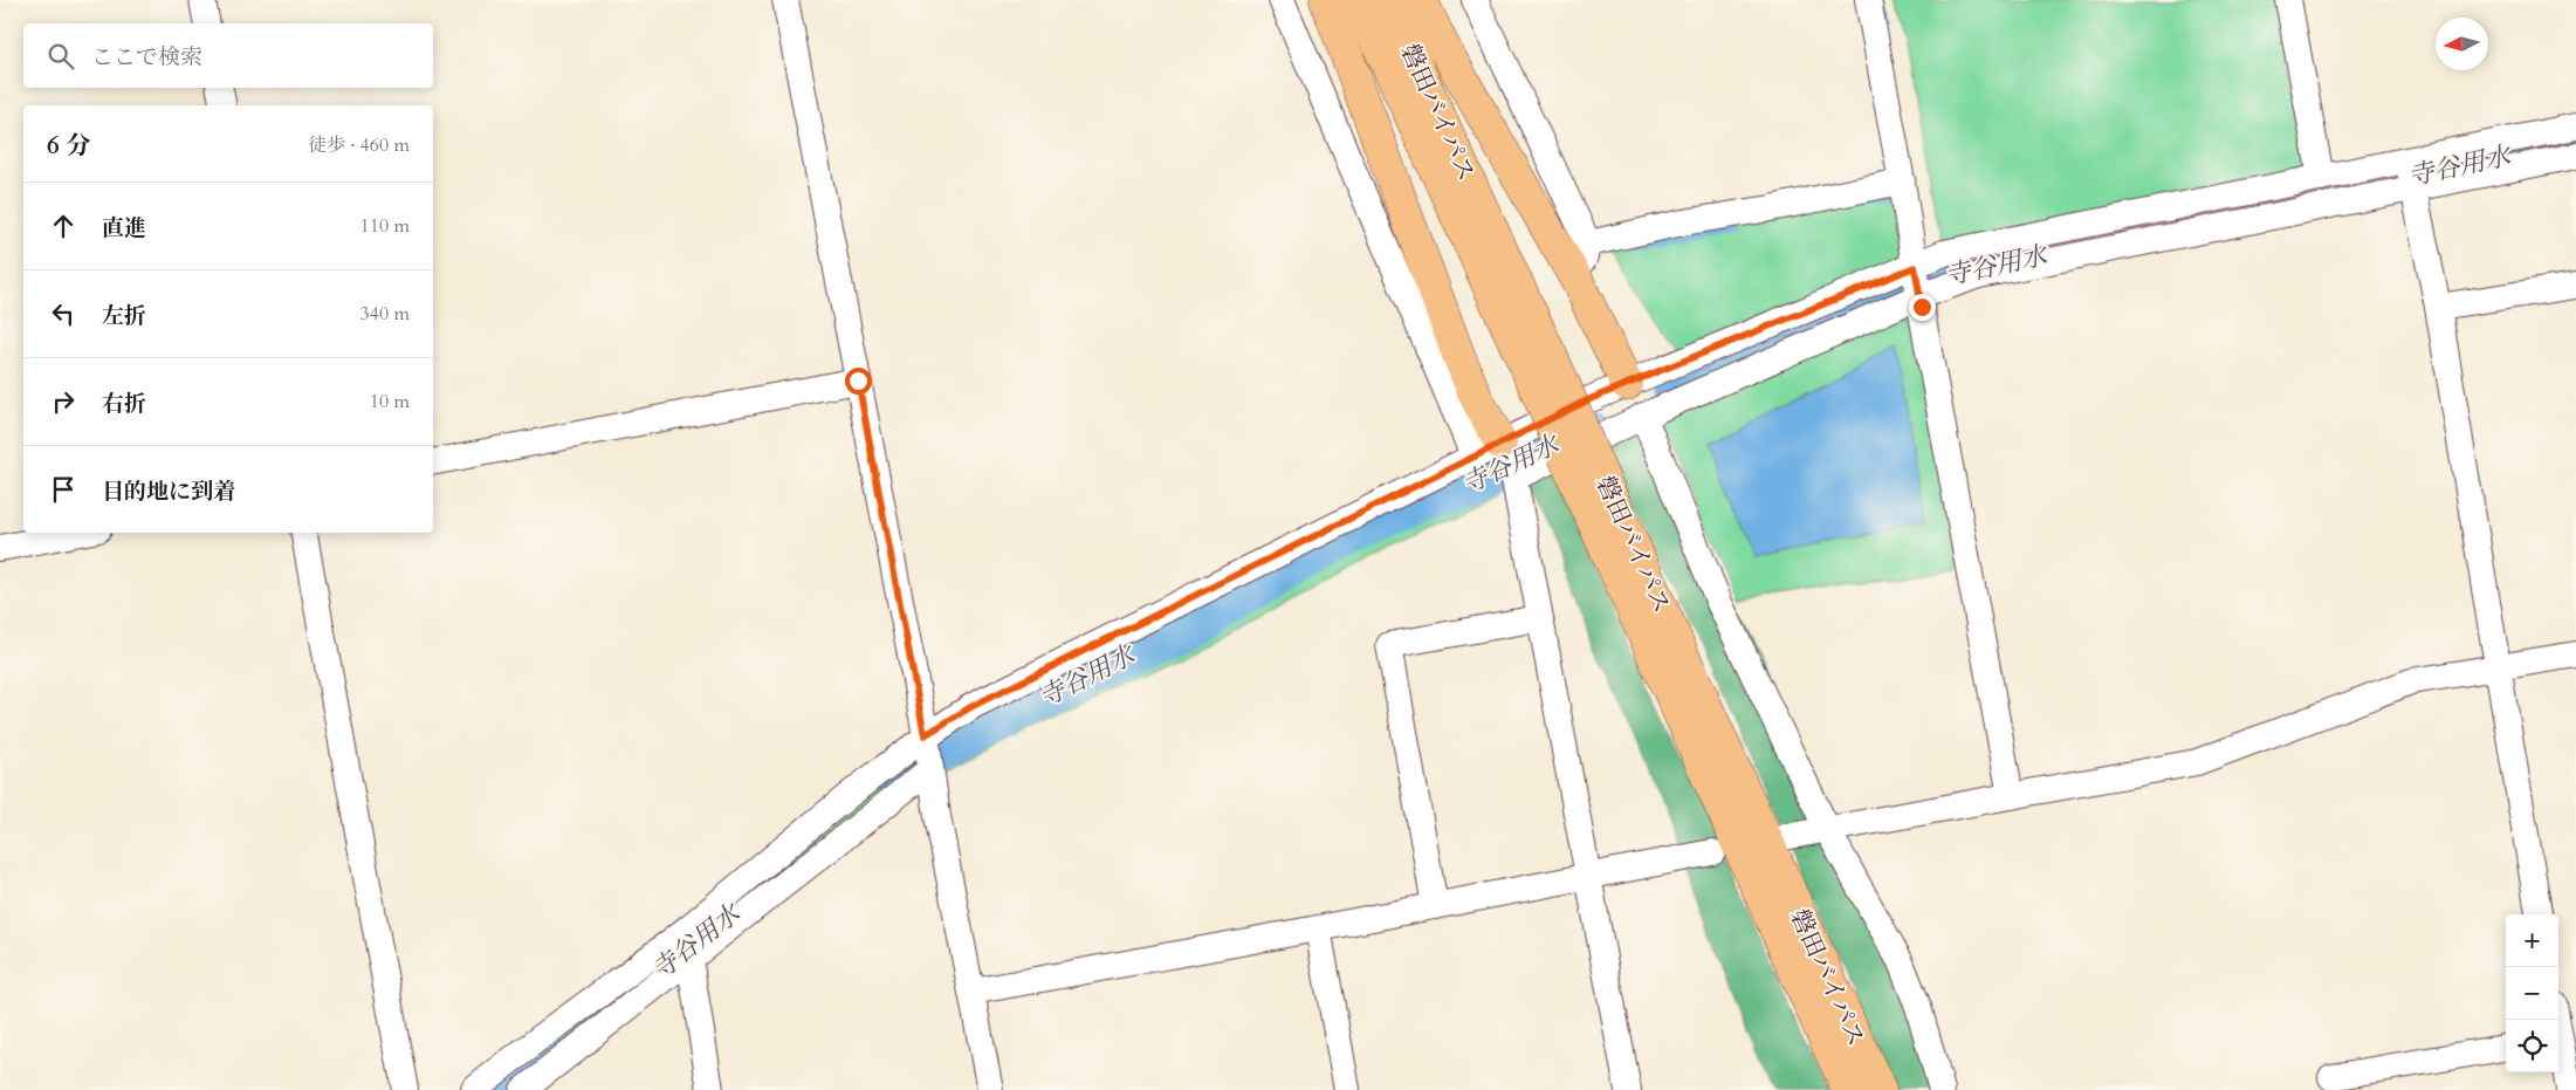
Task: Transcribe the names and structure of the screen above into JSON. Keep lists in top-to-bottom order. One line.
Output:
{"streets":{"highway":["磐田バイパス"]},"water":["寺谷用水"],"north":"left","page":{"search":"ここで検索","heading":["6 分","徒歩 · 460 m"],"list":[["直進","110 m"],["左折","340 m"],["右折","10 m"],"目的地に到着"],"map_buttons":["+","−"]}}
